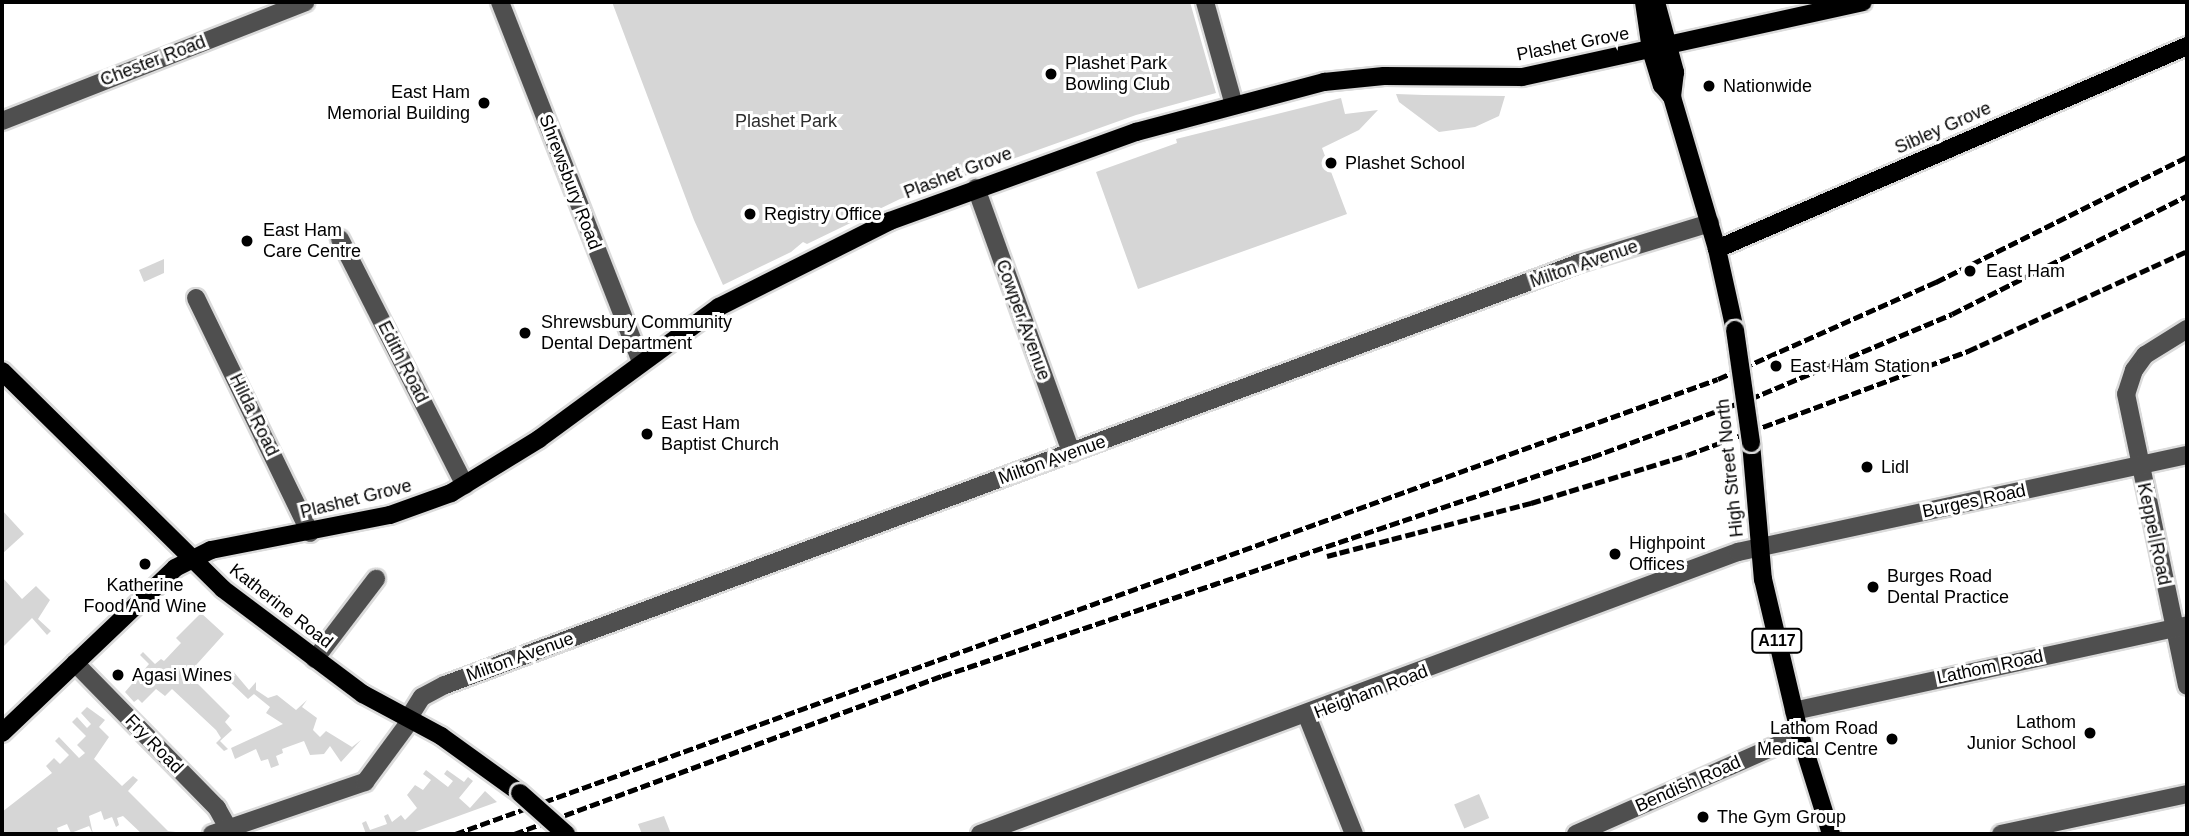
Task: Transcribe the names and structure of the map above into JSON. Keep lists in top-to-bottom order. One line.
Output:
{"streets":{"main road":["Plashet Grove","Sibley Grove","High Street North","Katherine Road","A117"],"street":["Chester Road","Shrewsbury Road","Milton Avenue","Cowper Avenue","Edith Road","Hilda Road","Burges Road","Keppel Road","Lathom Road","Heigham Road","Fry Road","Bendish Road"]},"crossings":[["Plashet Grove","Shrewsbury Road"],["Plashet Grove","Cowper Avenue"],["Plashet Grove","Edith Road"],["Plashet Grove","Hilda Road"],["Plashet Grove","High Street North"],["Plashet Grove","Katherine Road"],["Plashet Grove","Fry Road"],["Sibley Grove","High Street North"],["Milton Avenue","Cowper Avenue"],["Milton Avenue","High Street North"],["Milton Avenue","Katherine Road"],["Milton Avenue","Fry Road"],["High Street North","Burges Road"],["High Street North","Lathom Road"],["High Street North","Heigham Road"],["High Street North","Bendish Road"],["Burges Road","Keppel Road"],["Burges Road","Heigham Road"],["Keppel Road","Lathom Road"]],"parks":["Plashet Park"],"places":["Plashet Park Bowling Club","Nationwide","East Ham Memorial Building","Plashet School","Registry Office","East Ham Care Centre","East Ham","Shrewsbury Community Dental Department","East Ham Station","East Ham Baptist Church","Lidl","Highpoint Offices","Katherine Food And Wine","Burges Road Dental Practice","Agasi Wines","Lathom Junior School","Lathom Road Medical Centre","The Gym Group"]}
